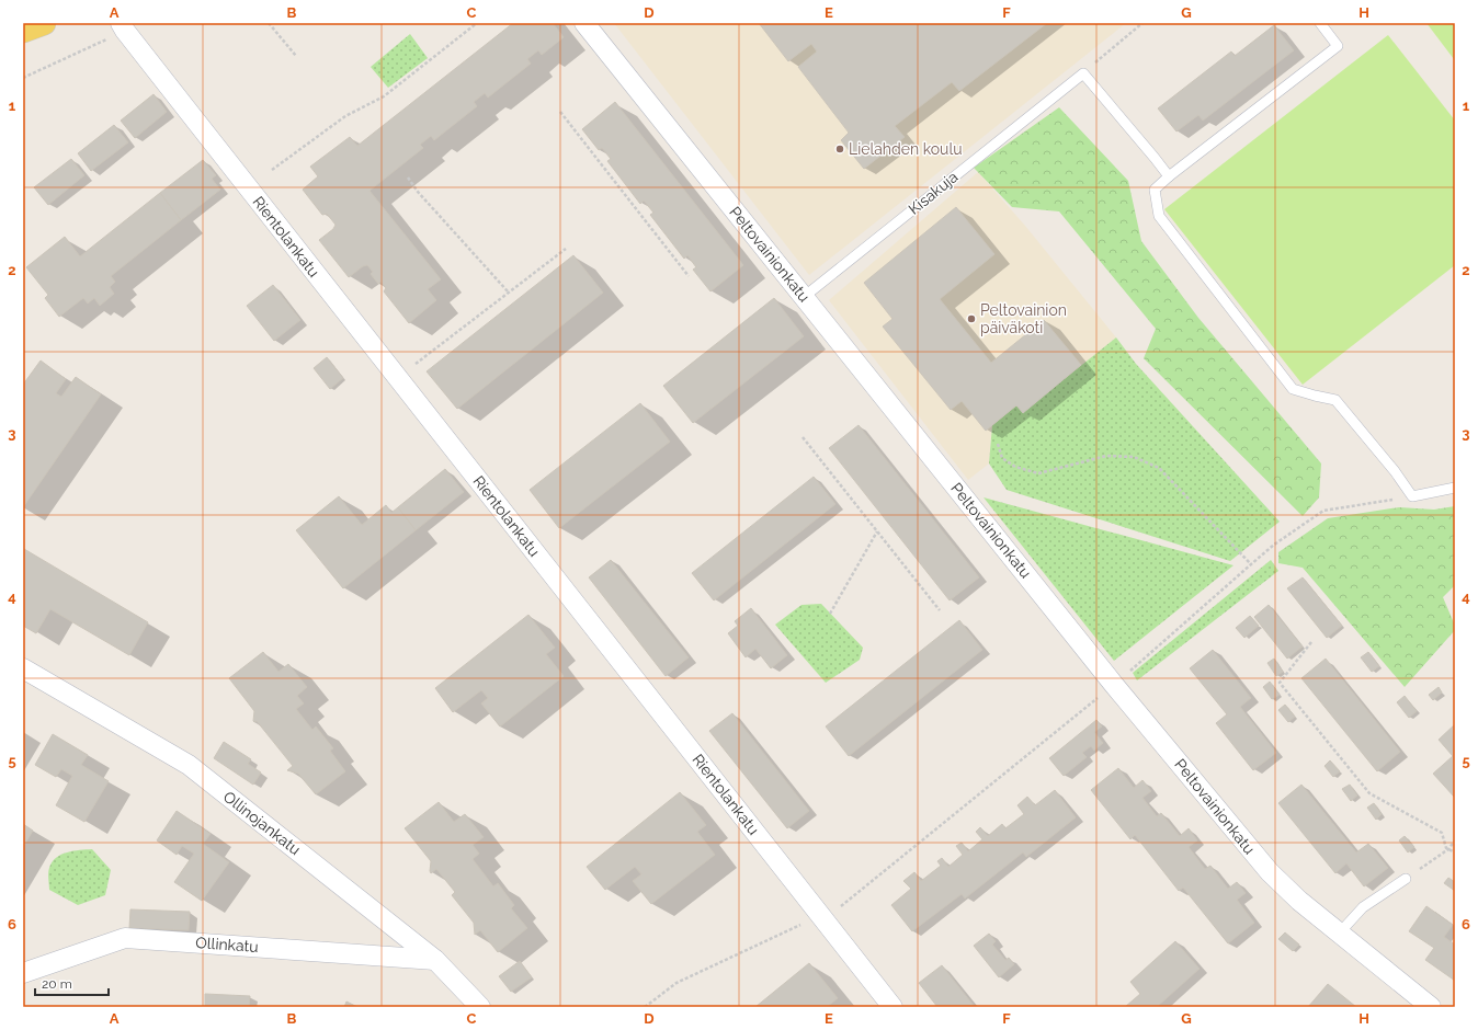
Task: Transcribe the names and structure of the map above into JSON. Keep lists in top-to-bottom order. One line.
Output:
{"streets":{"street":["Rientolankatu","Peltovainionkatu","Ollinojankatu","Ollinkatu"],"lane":["Kisakuja"]},"crossings":[["Kisakuja","Peltovainionkatu"],["Ollinojankatu","Ollinkatu"]],"places":["Lielahden koulu","Peltovainion päiväkoti"],"scale_bar":"20 m","grid":{"columns":["A","B","C","D","E","F","G","H"],"rows":["1","2","3","4","5","6"]}}
